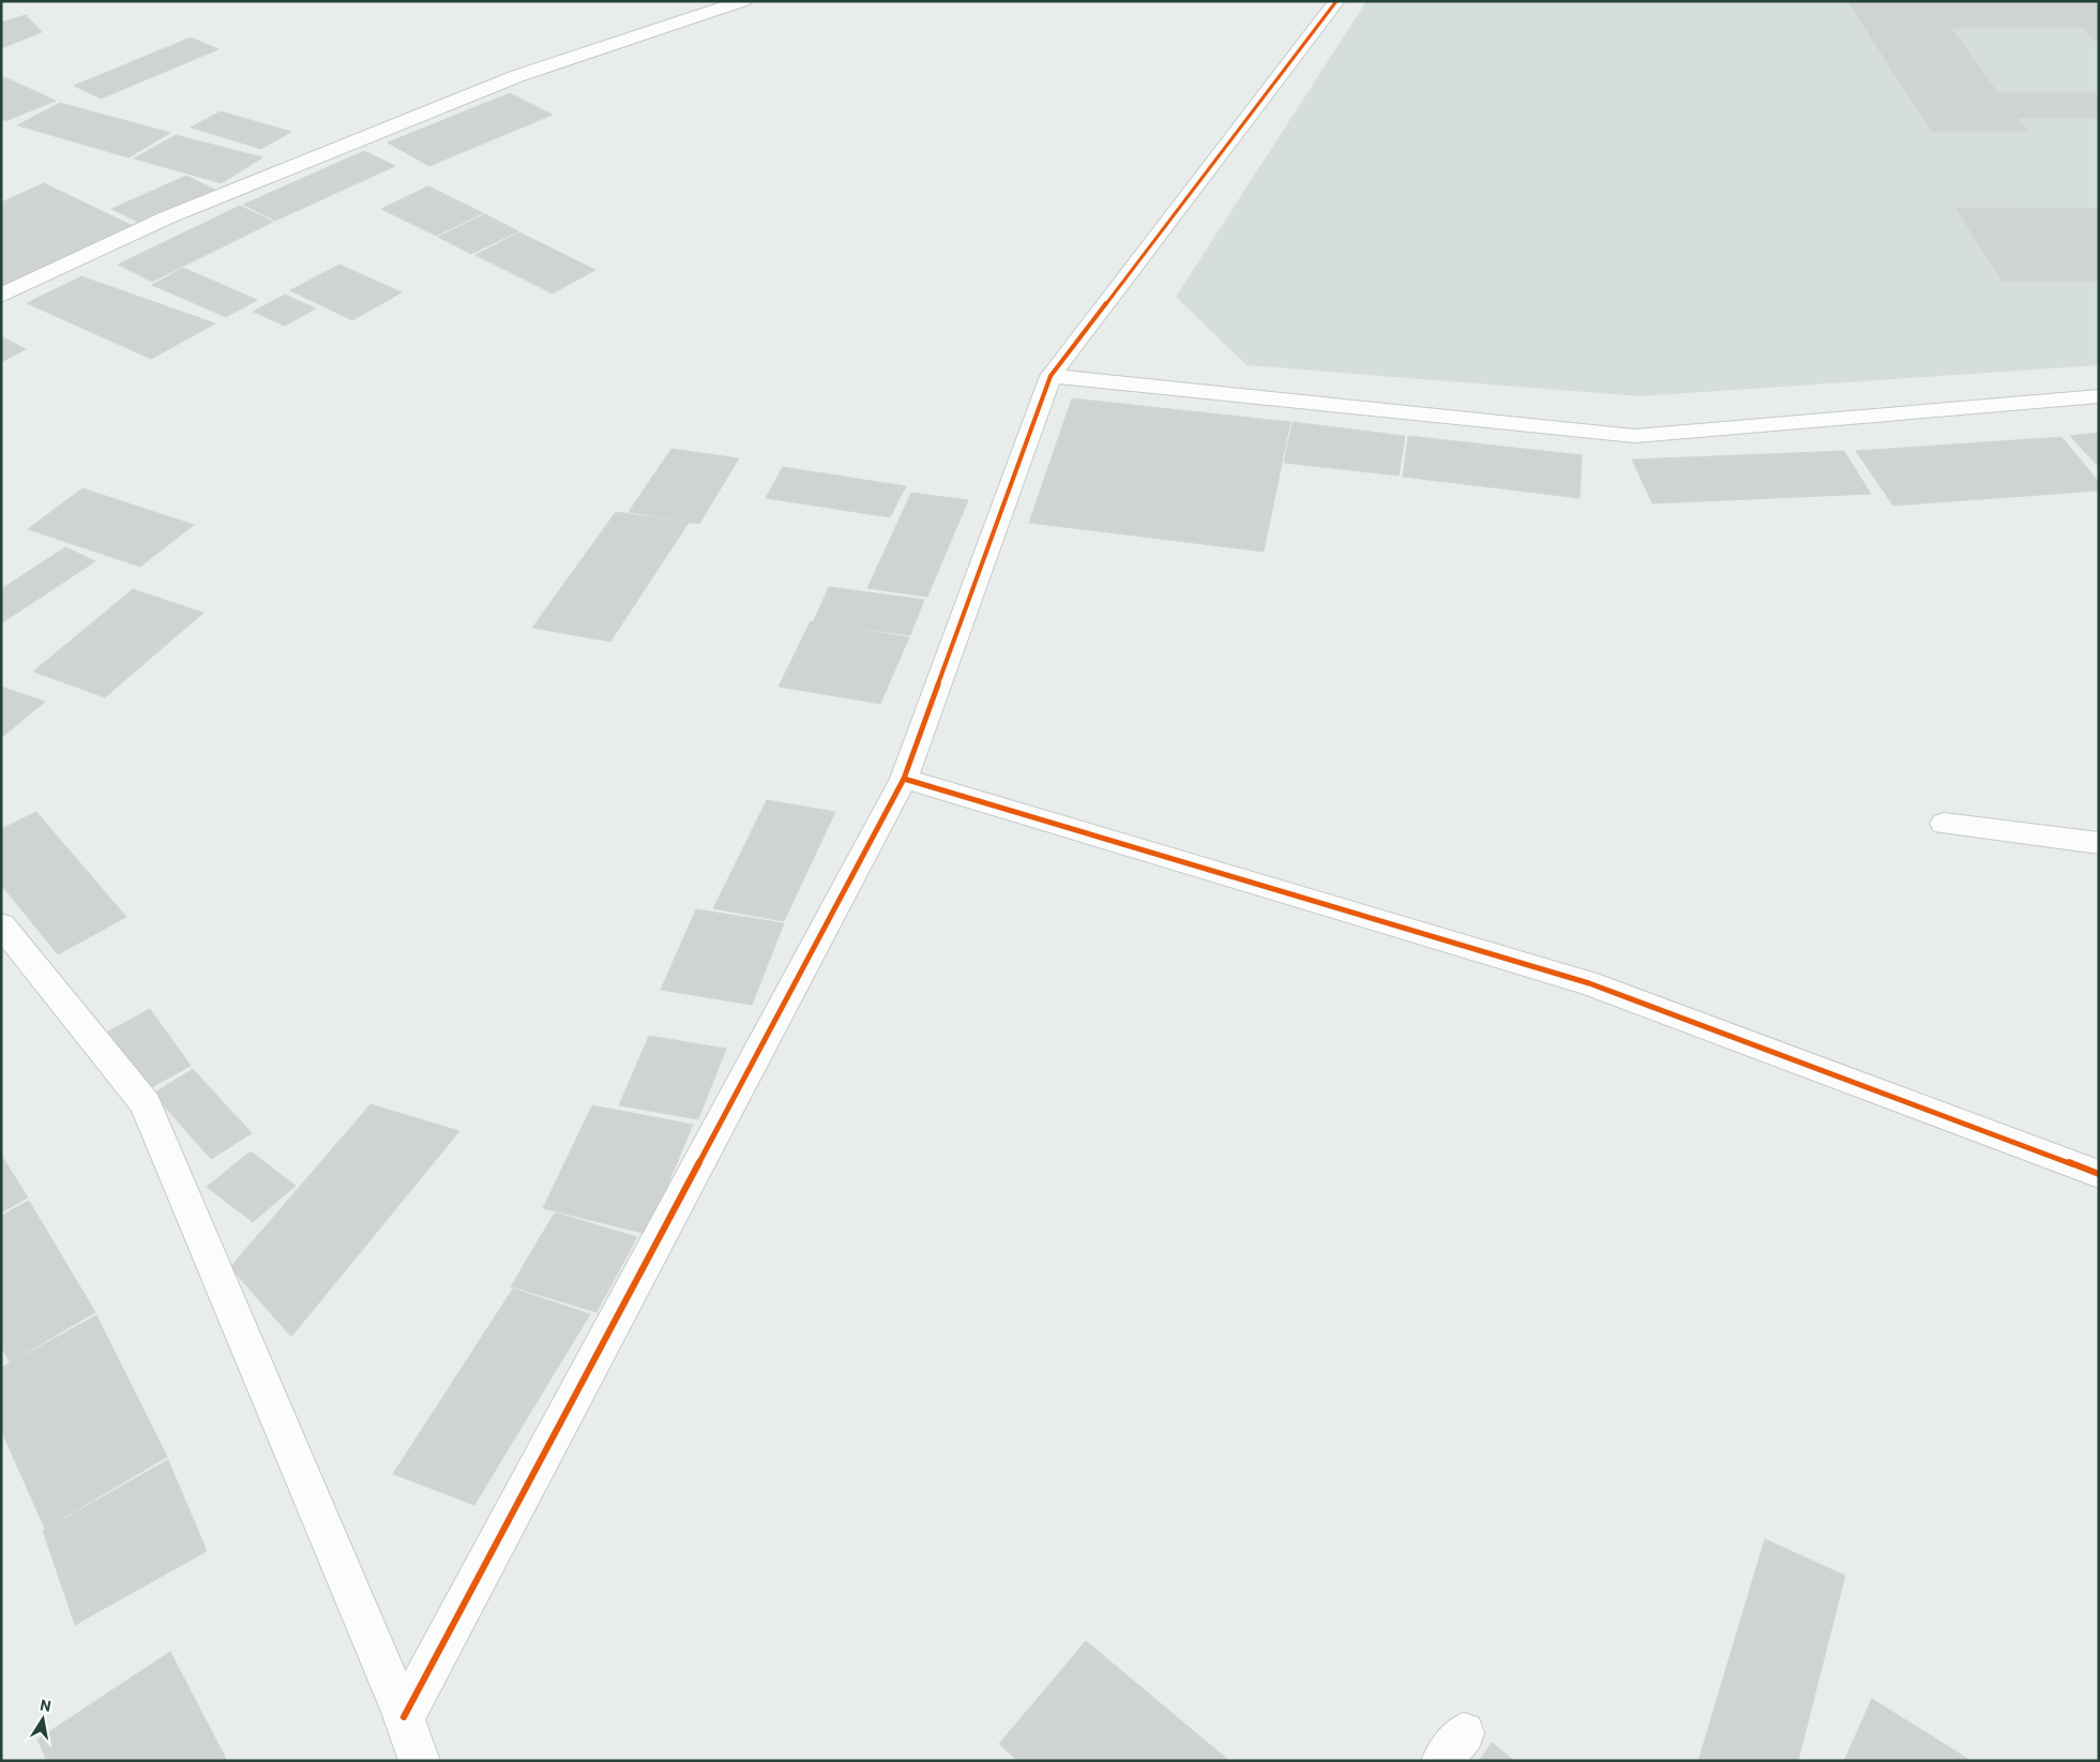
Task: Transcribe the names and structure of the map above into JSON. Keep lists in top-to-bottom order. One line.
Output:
{"north":"top"}
